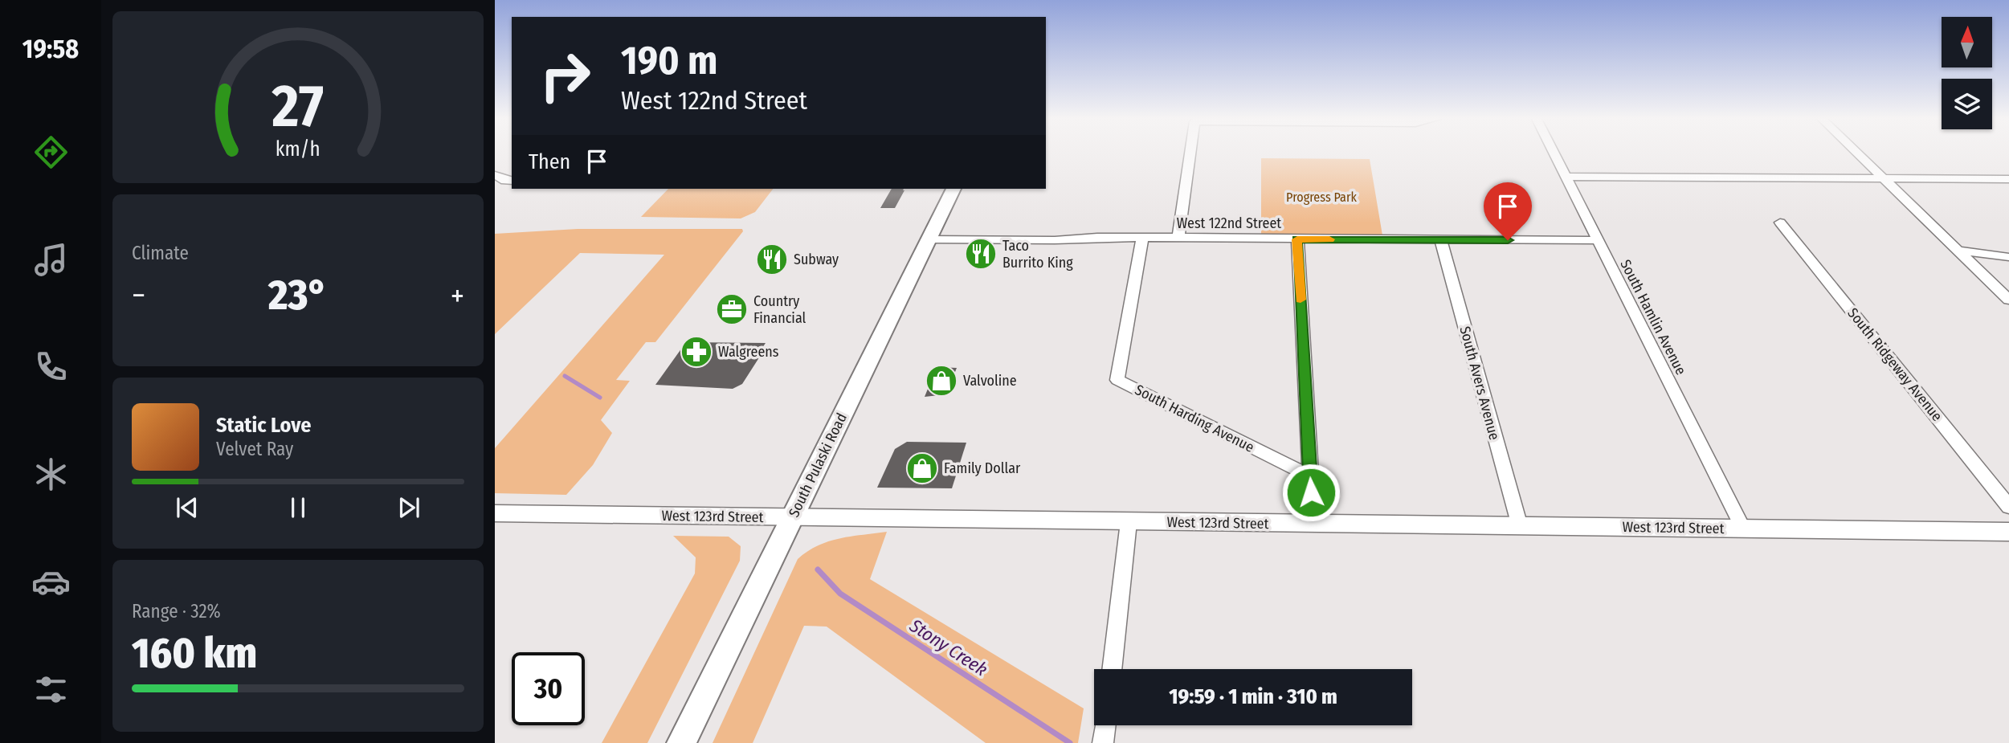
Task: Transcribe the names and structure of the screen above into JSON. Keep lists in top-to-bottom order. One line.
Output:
{"streets":{"main road":["South Pulaski Road"],"street":["West 122nd Street","South Hamlin Avenue","South Ridgeway Avenue","South Avers Avenue","South Harding Avenue","West 123rd Street"]},"crossings":[["West 122nd Street","South Hamlin Avenue"],["West 122nd Street","South Avers Avenue"],["West 122nd Street","South Harding Avenue"],["West 122nd Street","South Pulaski Road"],["South Hamlin Avenue","West 123rd Street"],["South Avers Avenue","West 123rd Street"],["South Pulaski Road","West 123rd Street"]],"water":["Stony Creek"],"parks":["Progress Park"],"places":{"restaurant":["Taco Burrito King","Subway"],"office":["Country Financial"],"pharmacy":["Walgreens"],"shop":["Valvoline","Family Dollar"]},"north":"top","page":{"tabs":"19:58","turn":["190 m","West 122nd Street"],"then":"Then","tile":["Climate",["Range · 32%","160 km"]],"heat":["−","23°","+"],"song":["Static Love","Velvet Ray"],"limit":"30","trip":"19:59 · 1 min · 310 m","gauge":["27","km/h"]}}
